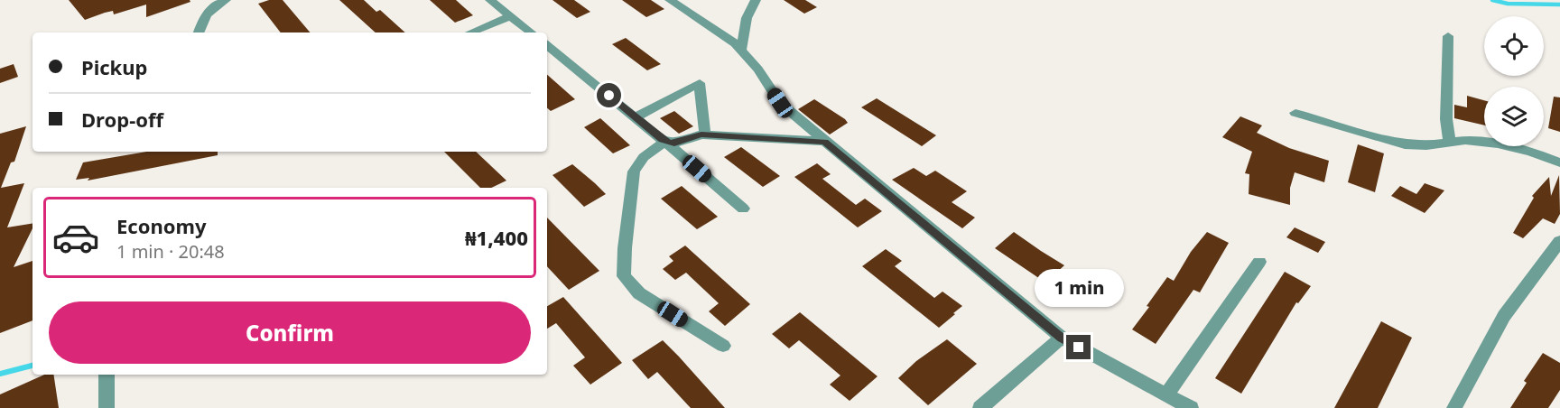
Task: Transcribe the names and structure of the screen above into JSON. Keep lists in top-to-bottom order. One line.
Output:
{"page":{"banner":["Pickup","Drop-off"],"list":[{"name":"Economy","note":"1 min · 20:48","value":"₦1,400"}],"bubble":"1 min","buttons":"Confirm"}}
